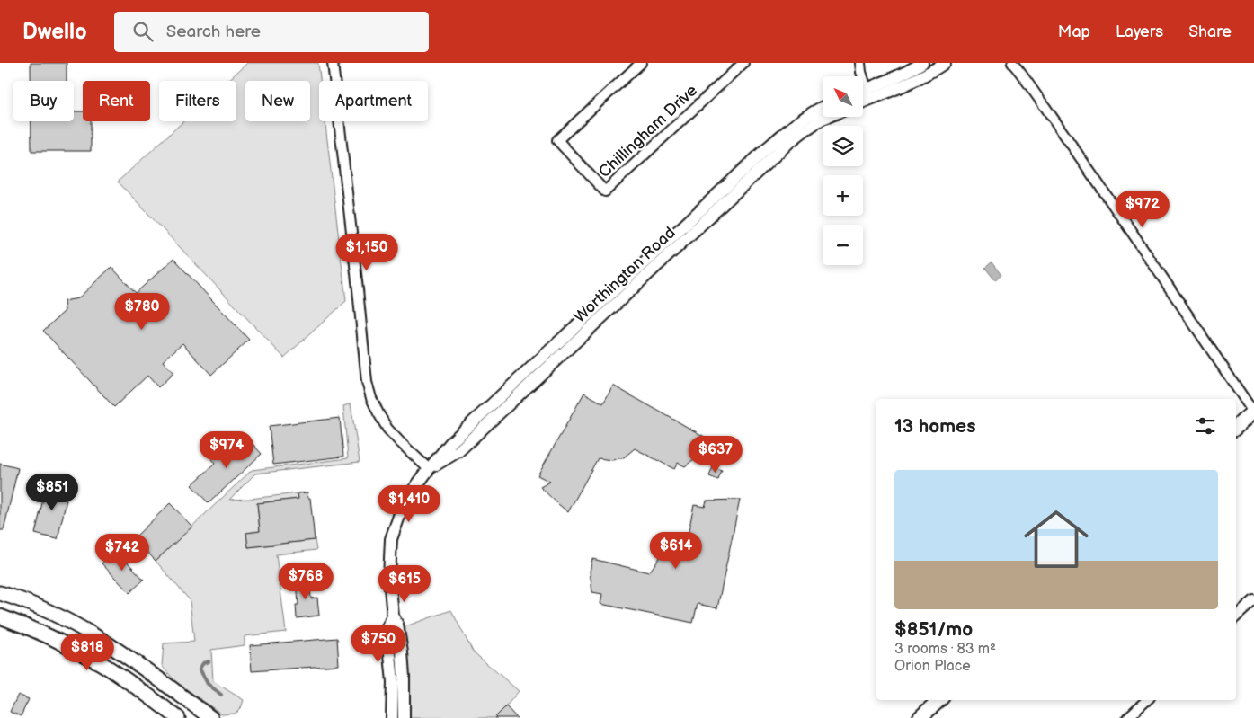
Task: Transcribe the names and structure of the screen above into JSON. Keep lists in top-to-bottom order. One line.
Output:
{"streets":{"street":["Chillingham Drive","Worthington Road"]},"north":"top left","page":{"header":"Dwello","search":"Search here","nav":["Map","Layers","Share"],"map_buttons":["+","−"],"chip":["Buy","Rent","Filters","New","Apartment"],"price":["$972","$1,150","$780","$974","$637","$851","$1,410","$614","$742","$768","$615","$750","$818"],"heading":"13 homes","list":[{"name":"$851/mo","note":"3 rooms · 83 m² · Orion Place"}]}}
